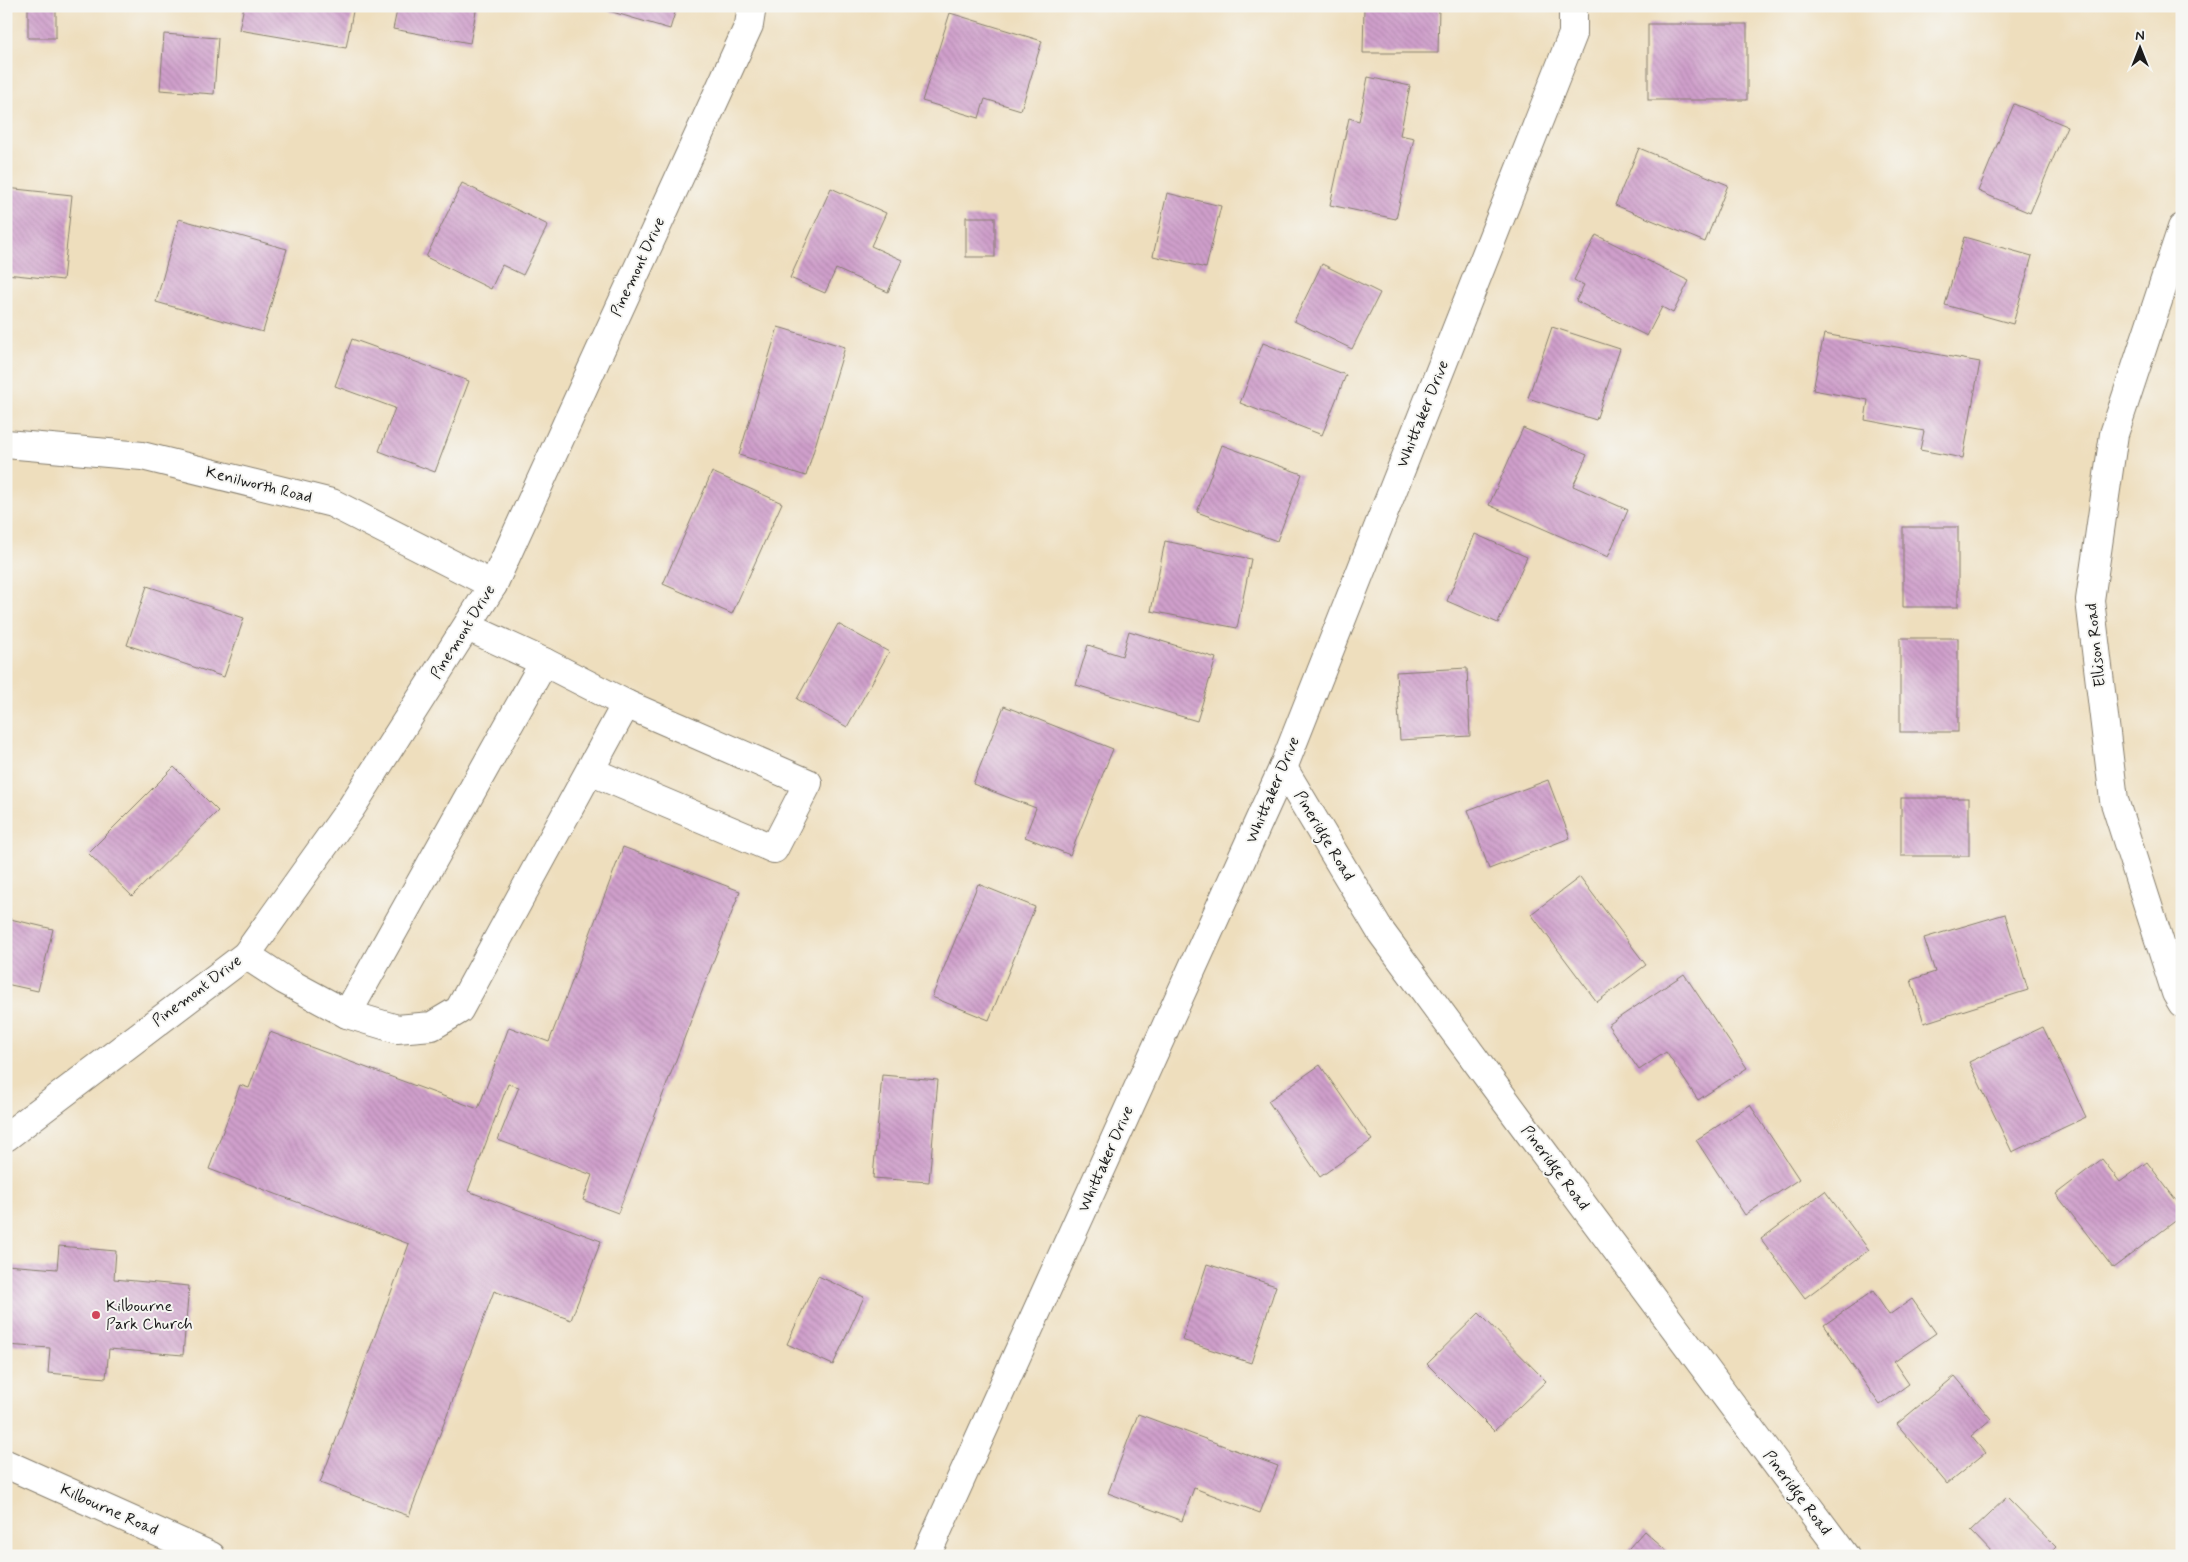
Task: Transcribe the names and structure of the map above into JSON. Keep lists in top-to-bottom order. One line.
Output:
{"streets":{"street":["Pinemont Drive","Whittaker Drive","Kenilworth Road","Ellison Road","Pineridge Road","Kilbourne Road"]},"crossings":[["Pinemont Drive","Kenilworth Road"],["Whittaker Drive","Pineridge Road"]],"places":["Kilbourne Park Church"],"north":"top"}
